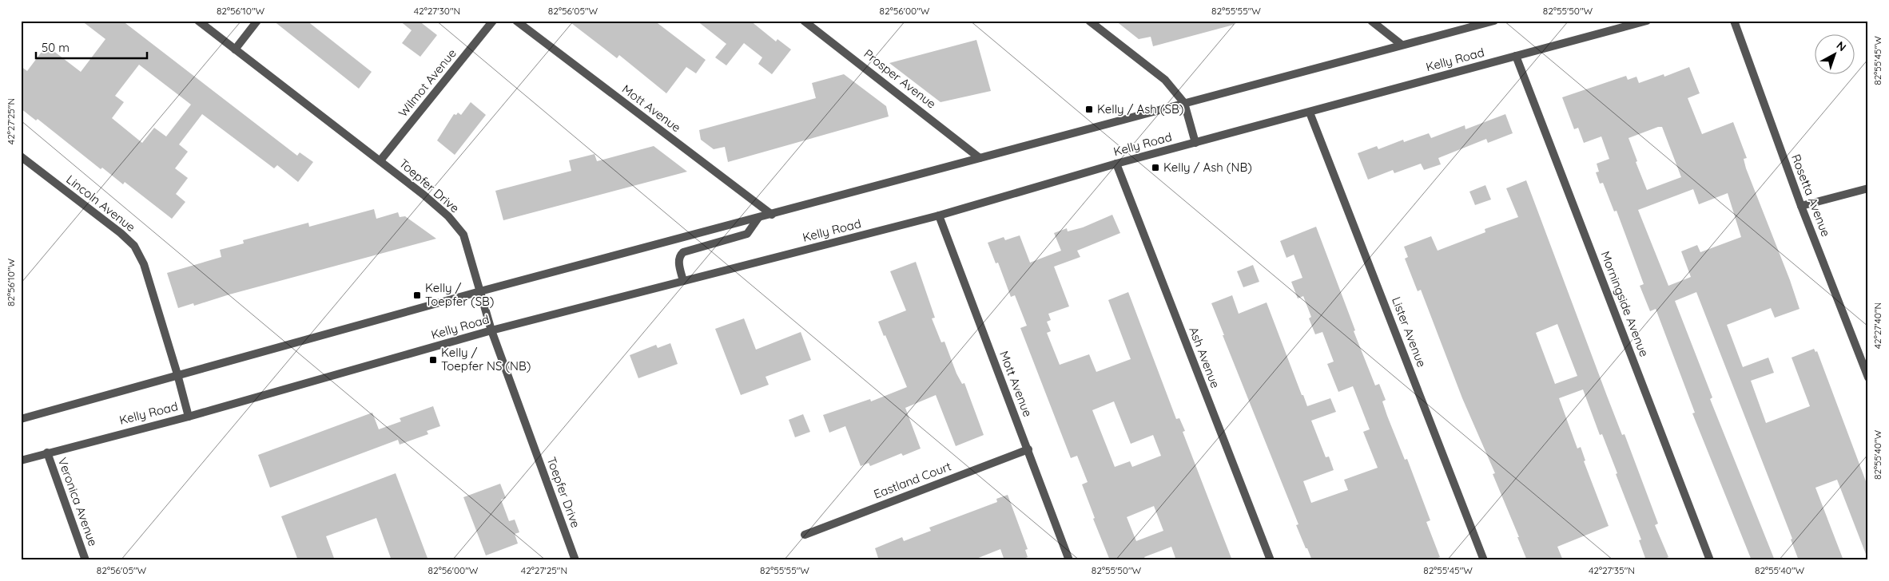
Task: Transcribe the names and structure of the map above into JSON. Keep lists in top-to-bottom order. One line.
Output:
{"streets":{"street":["Kelly Road","Prosper Avenue","Wilmot Avenue","Mott Avenue","Toepfer Drive","Rosetta Avenue","Lincoln Avenue","Morningside Avenue","Lister Avenue","Ash Avenue","Eastland Court","Veronica Avenue"]},"crossings":[["Kelly Road","Mott Avenue"],["Kelly Road","Toepfer Drive"],["Kelly Road","Lincoln Avenue"],["Kelly Road","Morningside Avenue"],["Kelly Road","Lister Avenue"],["Kelly Road","Ash Avenue"],["Kelly Road","Veronica Avenue"],["Wilmot Avenue","Toepfer Drive"],["Mott Avenue","Eastland Court"]],"places":{"transit":["Kelly / Ash (SB)","Kelly / Ash (NB)","Kelly / Toepfer (SB)","Kelly / Toepfer NS (NB)"]},"scale_bar":"50 m","north":"top right","coordinates":["82°56'10\"W","42°27'30\"N","82°56'05\"W","82°56'00\"W","82°55'55\"W","82°55'50\"W","82°55'45\"W","42°27'25\"N","42°27'40\"N","82°55'40\"W","42°27'35\"N"]}
